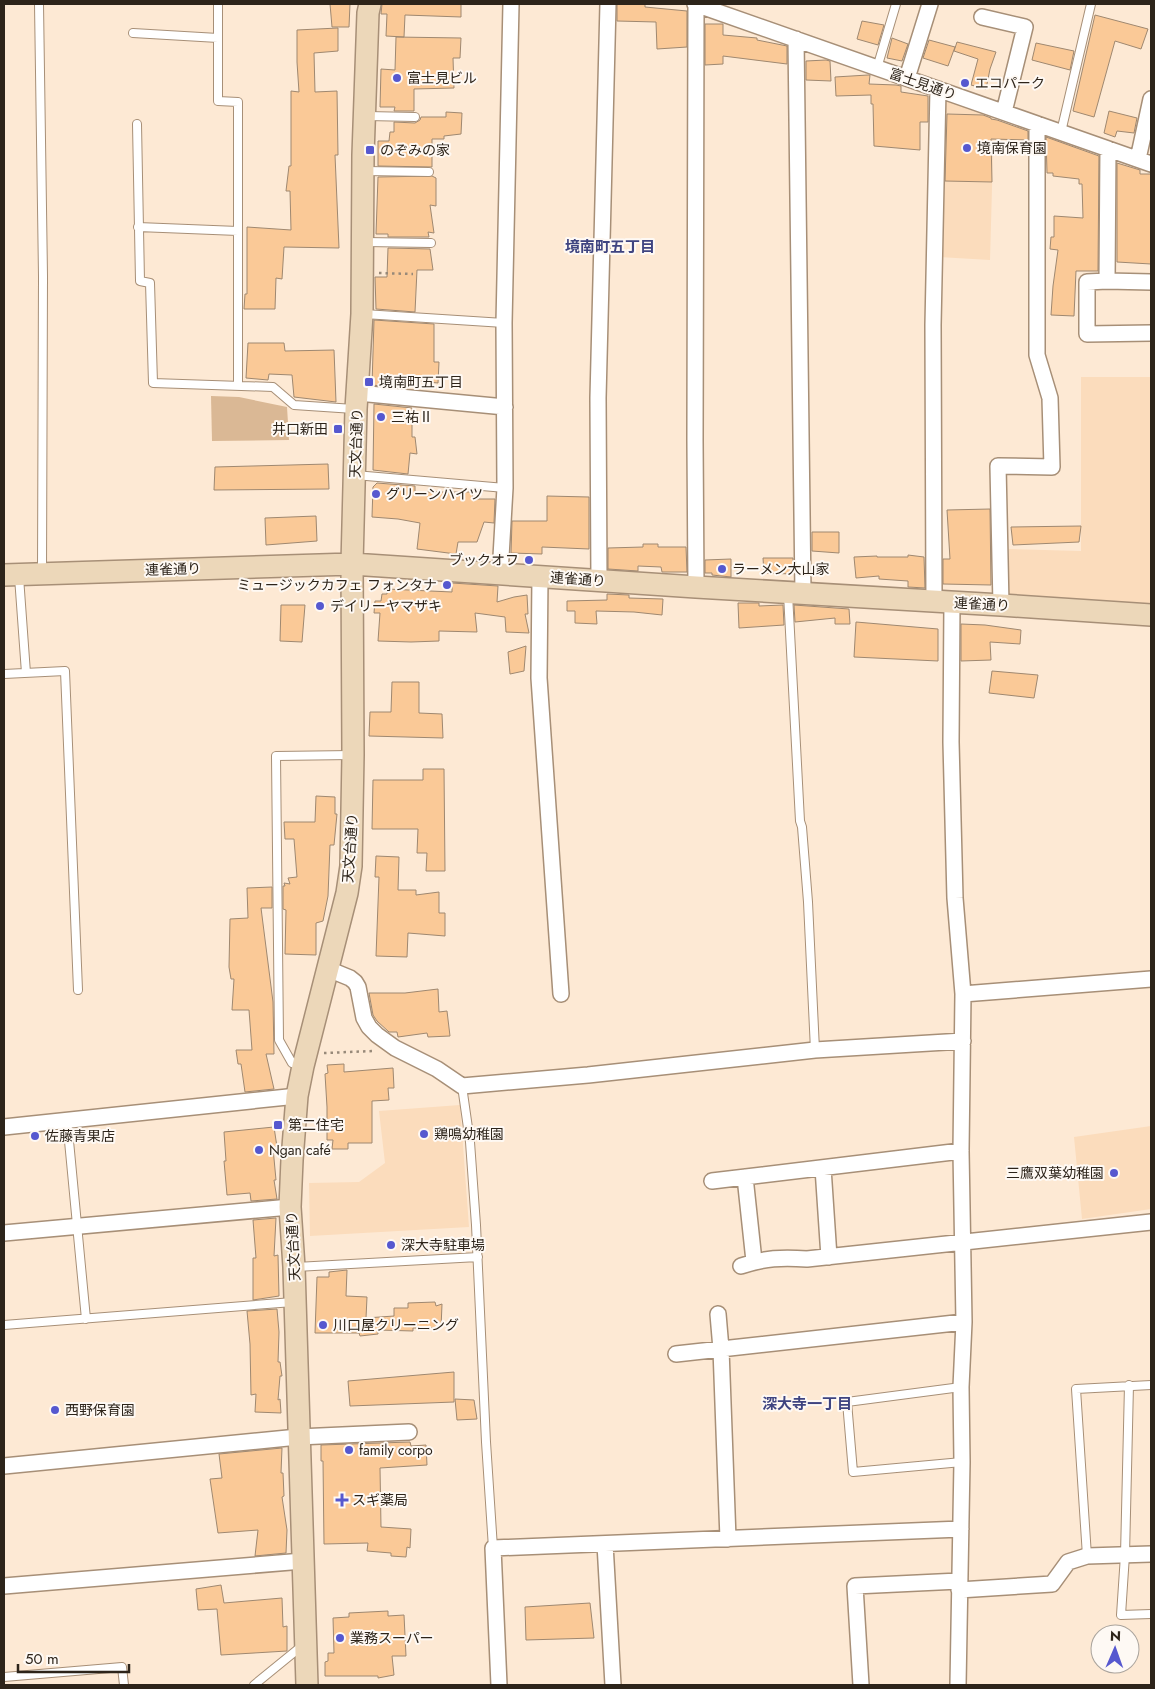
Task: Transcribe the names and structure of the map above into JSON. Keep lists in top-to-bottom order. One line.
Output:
{"streets":{"main road":["天文台通り","連雀通り"],"street":["富士見通り"]},"crossings":[["天文台通り","連雀通り"]],"districts":["境南町五丁目","深大寺一丁目"],"places":{"other":["富士見ビル","エコパーク","境南保育園","三祐Ⅱ","グリーンハイツ","ブックオフ","ラーメン大山家","ミュージックカフェ フォンタナ","デイリーヤマザキ","鶏鳴幼稚園","佐藤青果店","Ngan café","三鷹双葉幼稚園","深大寺駐車場","川口屋クリーニング","西野保育園","family corpo","業務スーパー"],"transit":["のぞみの家","境南町五丁目","井口新田","第二住宅"],"health":["スギ薬局"]},"scale_bar":"50 m","north":"top"}
